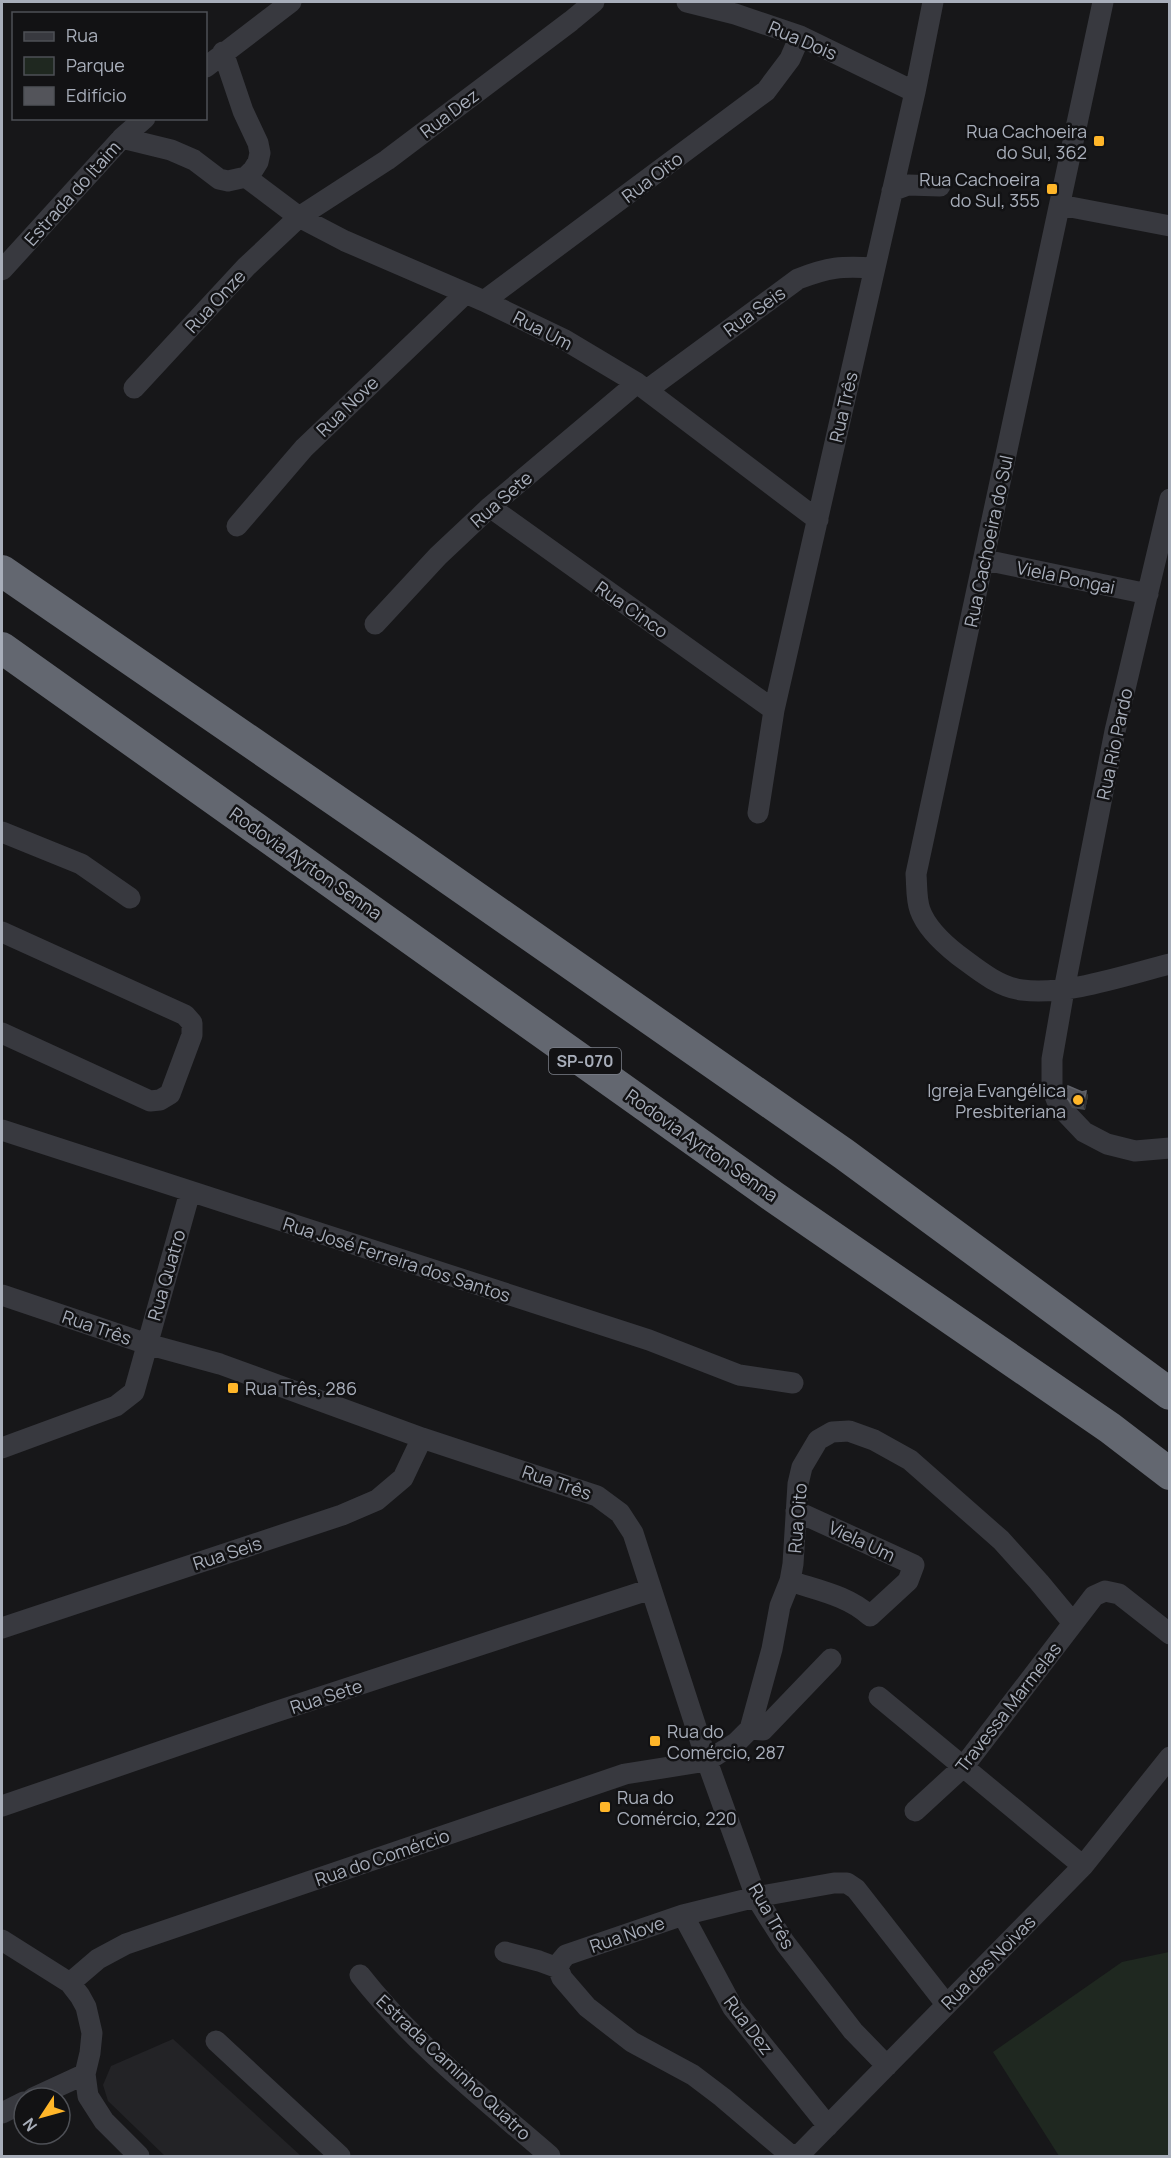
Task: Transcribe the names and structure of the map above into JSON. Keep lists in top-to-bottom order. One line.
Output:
{"streets":{"highway":["Rodovia Ayrton Senna","SP-070"],"street":["Rua Dois","Rua Dez","Rua Oito","Estrada do Itaim","Rua Onze","Rua Seis","Rua Um","Rua Nove","Rua Três","Rua Sete","Rua Cachoeira do Sul","Viela Pongai","Rua Cinco","Rua Rio Pardo","Rua José Ferreira dos Santos","Rua Quatro","Viela Um","Travessa Marmelas","Rua do Comércio","Rua das Noivas","Estrada Caminho Quatro"]},"crossings":[["Rua Dois","Rua Oito"],["Rua Dois","Rua Três"],["Rua Dez","Rua Onze"],["Rua Dez","Rua Um"],["Rua Dez","Rua Nove"],["Rua Dez","Rua das Noivas"],["Rua Oito","Rua Um"],["Rua Oito","Rua Nove"],["Rua Oito","Viela Um"],["Rua Oito","Travessa Marmelas"],["Rua Onze","Rua Um"],["Rua Seis","Rua Um"],["Rua Seis","Rua Três"],["Rua Seis","Rua Sete"],["Rua Um","Rua Nove"],["Rua Um","Rua Três"],["Rua Um","Rua Sete"],["Rua Nove","Rua Três"],["Rua Nove","Rua das Noivas"],["Rua Três","Rua Sete"],["Rua Três","Rua Cinco"],["Rua Três","Rua Quatro"],["Rua Três","Rua do Comércio"],["Rua Três","Rua das Noivas"],["Rua Sete","Rua Cinco"],["Rua Cachoeira do Sul","Viela Pongai"],["Rua Cachoeira do Sul","Rua Rio Pardo"],["Viela Pongai","Rua Rio Pardo"],["Rua José Ferreira dos Santos","Rua Quatro"]],"places":{"transit":["Rua Cachoeira do Sul, 362","Rua Cachoeira do Sul, 355","Rua Três, 286","Rua do Comércio, 287","Rua do Comércio, 220"],"other":["Igreja Evangélica Presbiteriana"]},"legend":["Rua","Parque","Edifício"],"north":"bottom left"}
